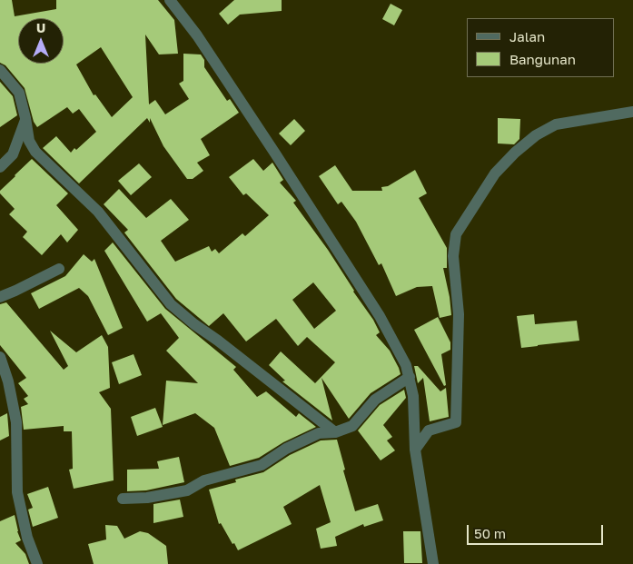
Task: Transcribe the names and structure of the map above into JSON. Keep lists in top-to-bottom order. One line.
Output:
{"legend":["Jalan","Bangunan"],"scale_bar":"50 m","north":"top"}
